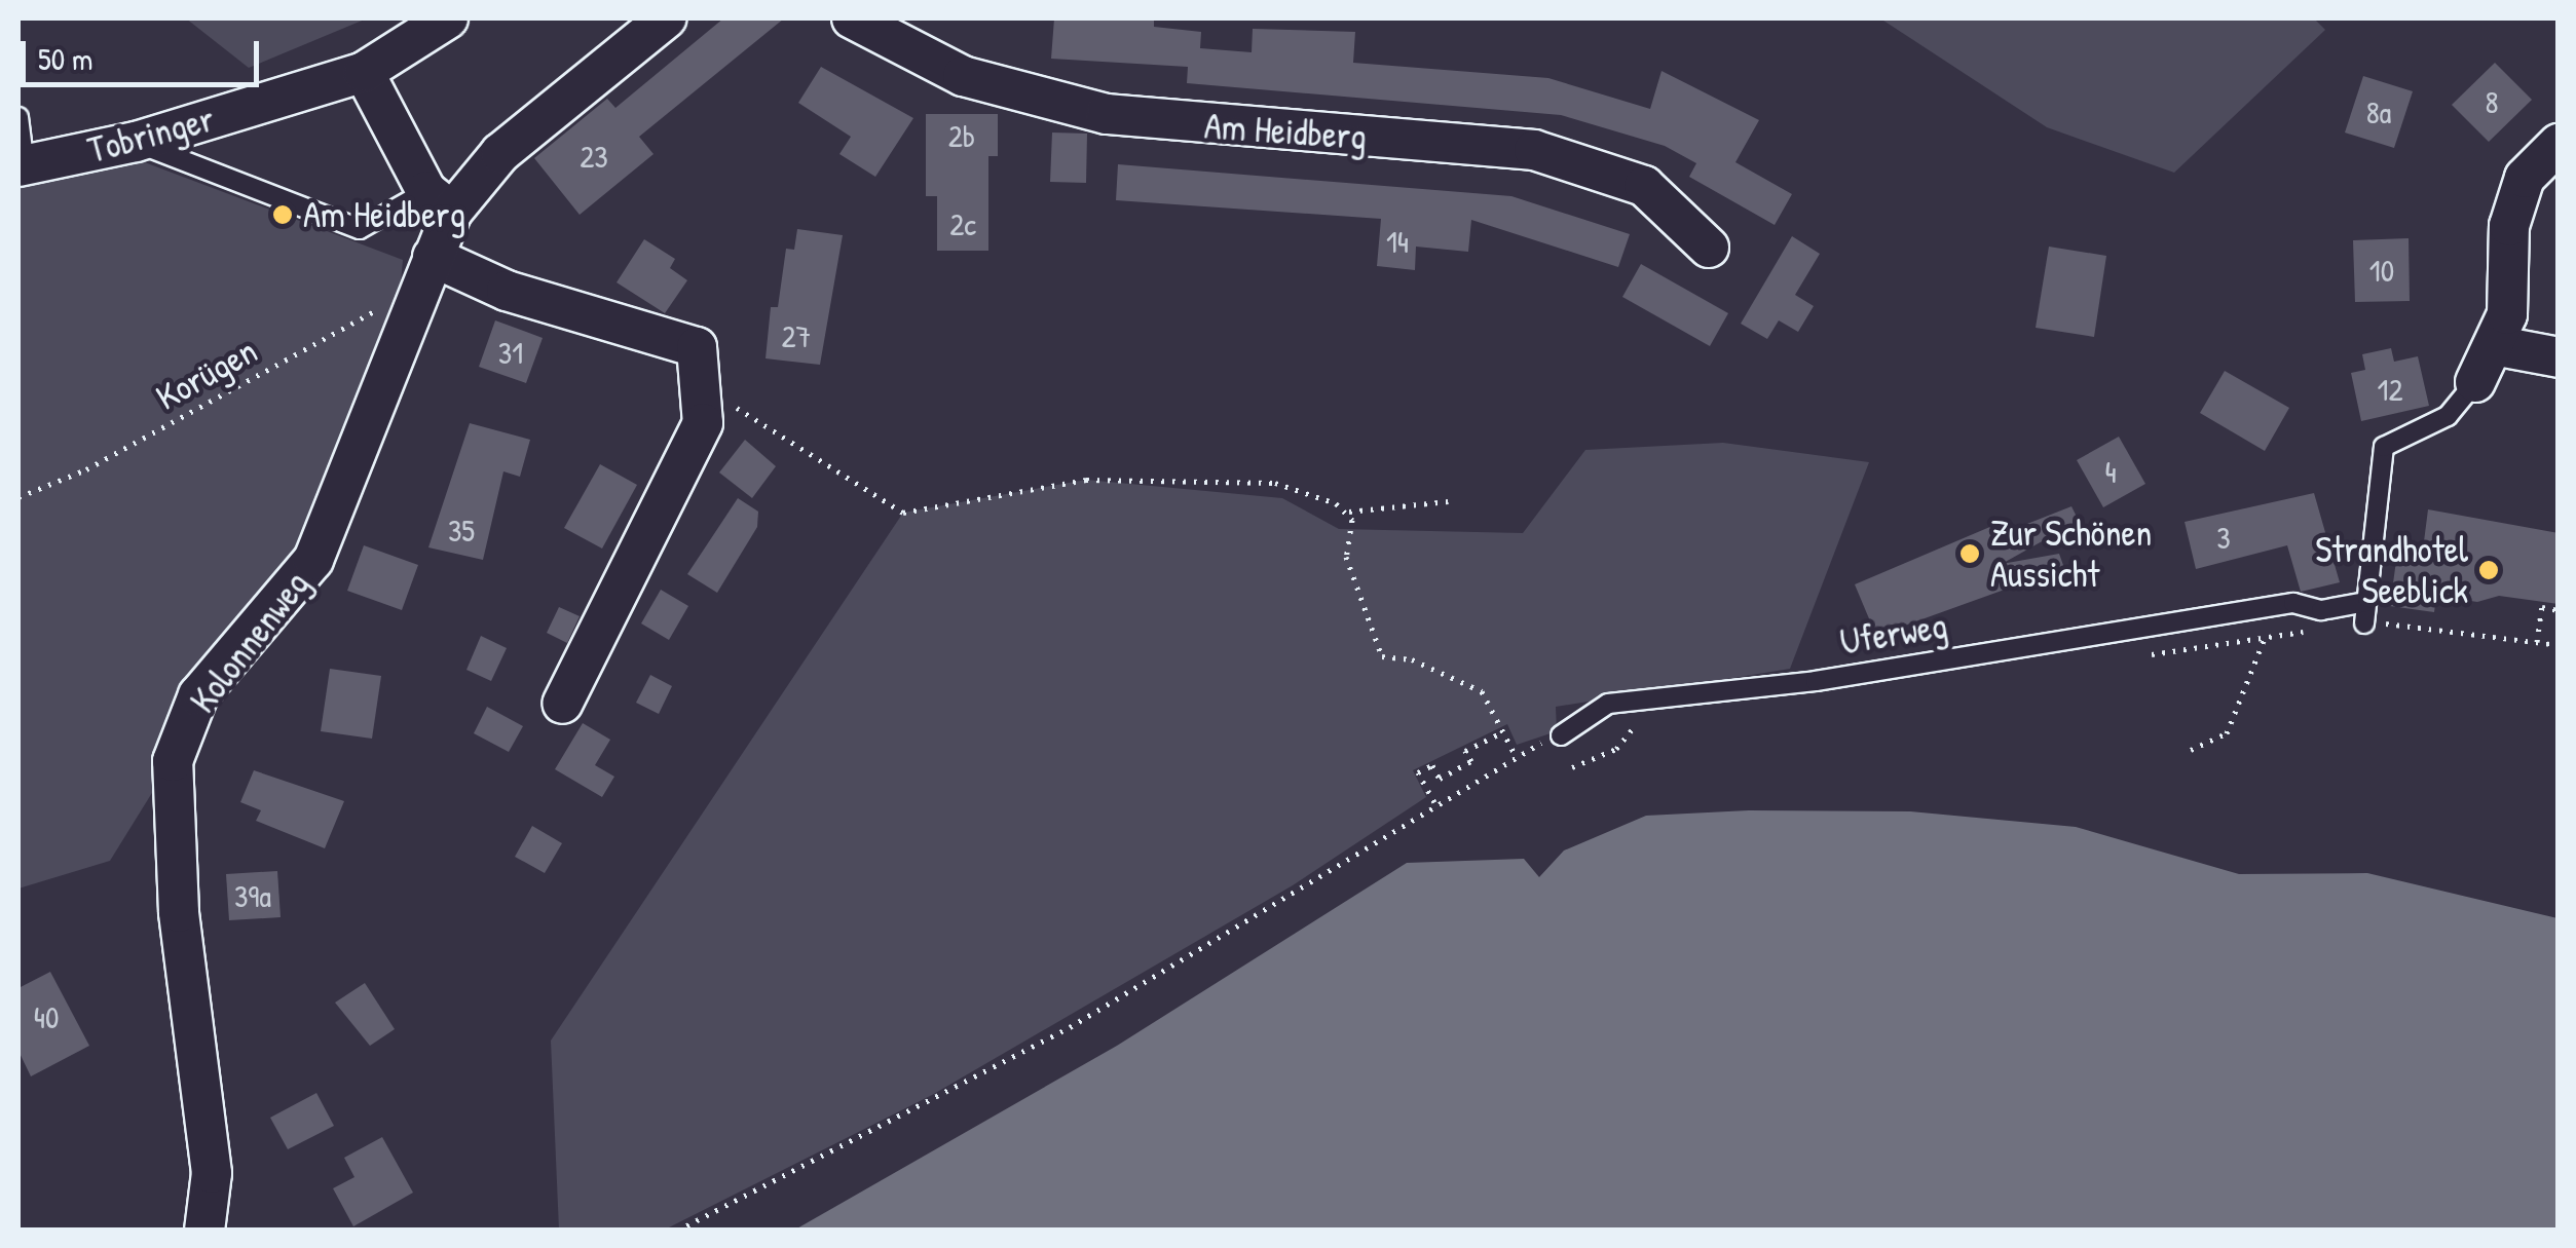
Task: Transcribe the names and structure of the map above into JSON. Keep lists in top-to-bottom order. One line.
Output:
{"streets":{"street":["Am Heidberg","Tobringer","Kolonnenweg"],"lane":["Uferweg"],"path":["Korügen"]},"crossings":[["Korügen","Kolonnenweg"]],"places":["Am Heidberg","Zur Schönen Aussicht","Strandhotel Seeblick"],"house_numbers":["8","8a","2b","23","2c","14","10","27","31","12","4","35","3","39a","40"],"scale_bar":"50 m"}
